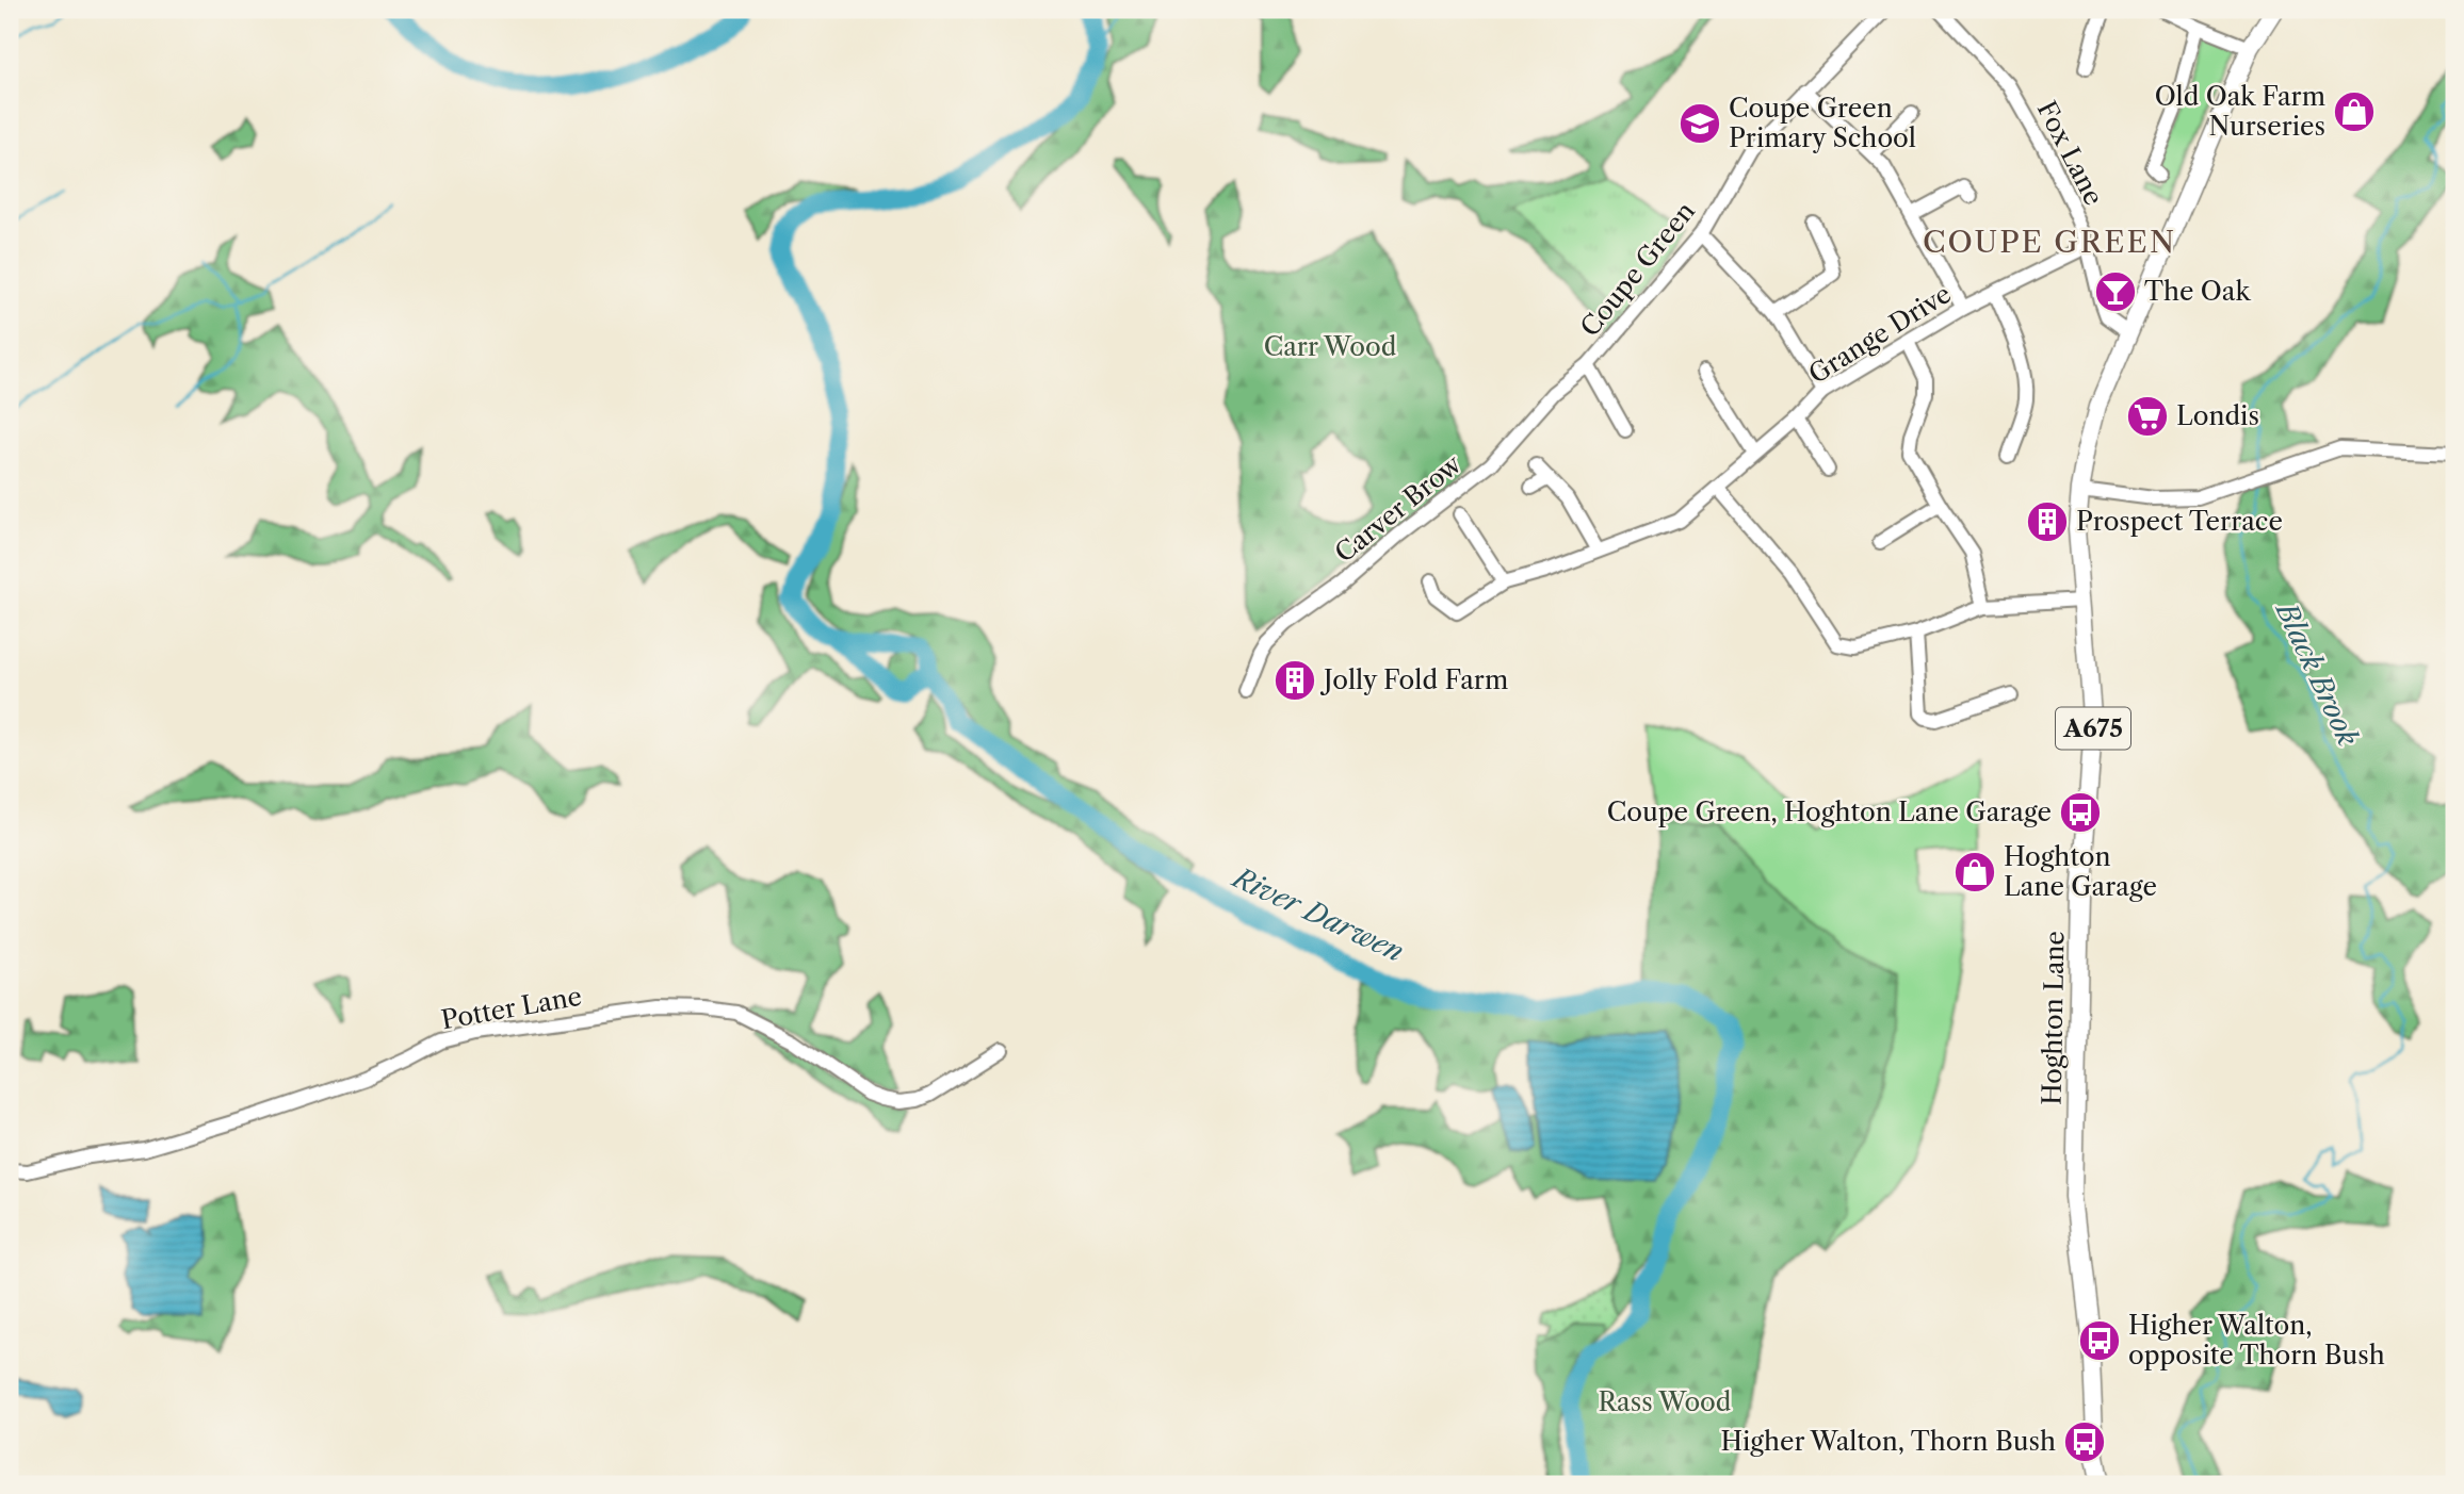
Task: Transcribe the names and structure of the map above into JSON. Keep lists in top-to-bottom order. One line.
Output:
{"streets":{"main road":["A675","Hoghton Lane"],"street":["Fox Lane","Coupe Green","Grange Drive","Carver Brow","Potter Lane"]},"crossings":[["Fox Lane","Grange Drive"],["Fox Lane","Hoghton Lane"],["Coupe Green","Carver Brow"]],"districts":["COUPE GREEN"],"water":["Black Brook","River Darwen"],"parks":["Carr Wood","Rass Wood"],"places":{"shop":["Old Oak Farm Nurseries","Hoghton Lane Garage"],"school or university":["Coupe Green Primary School"],"bar":["The Oak"],"supermarket":["Londis"],"building":["Prospect Terrace","Jolly Fold Farm"],"bus stop":["Coupe Green, Hoghton Lane Garage","Higher Walton, opposite Thorn Bush","Higher Walton, Thorn Bush"]}}
